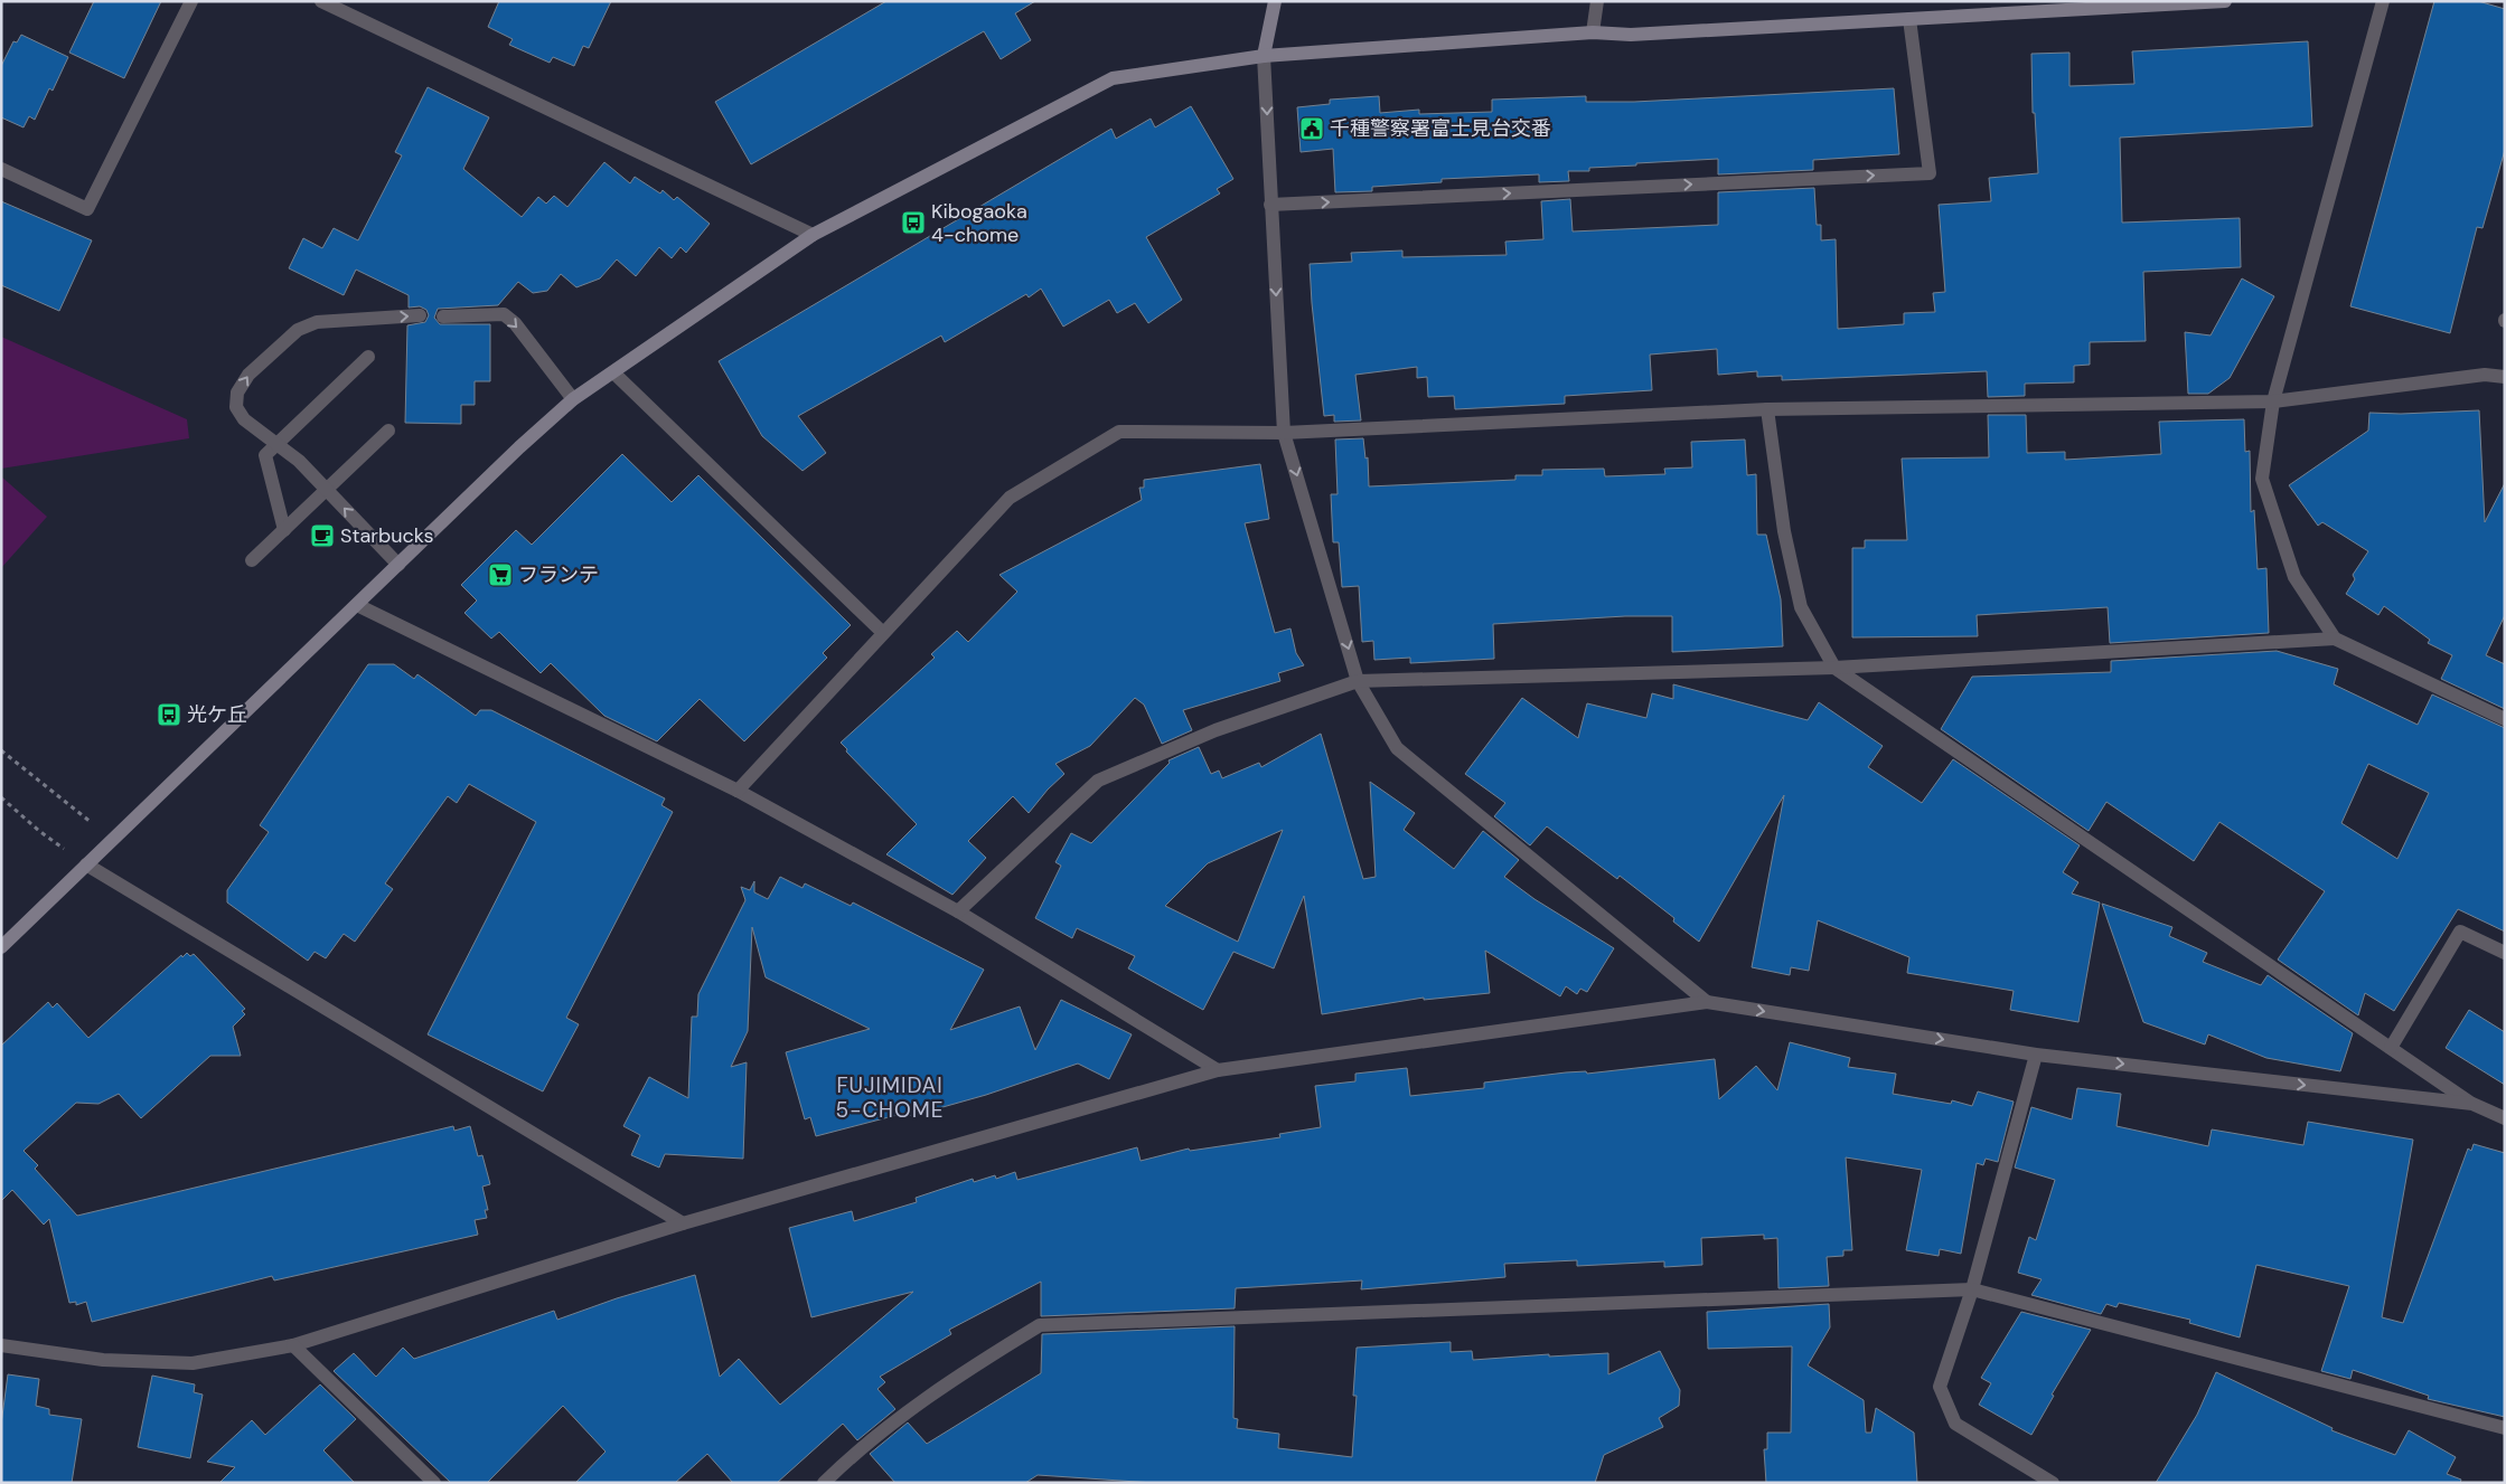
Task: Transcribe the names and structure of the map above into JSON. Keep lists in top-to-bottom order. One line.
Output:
{"districts":["FUJIMIDAI 5-CHOME"],"places":{"public building":["千種警察署富士見台交番"],"bus stop":["Kibogaoka 4-chome","光ケ丘"],"cafe":["Starbucks"],"supermarket":["フランテ"]}}
